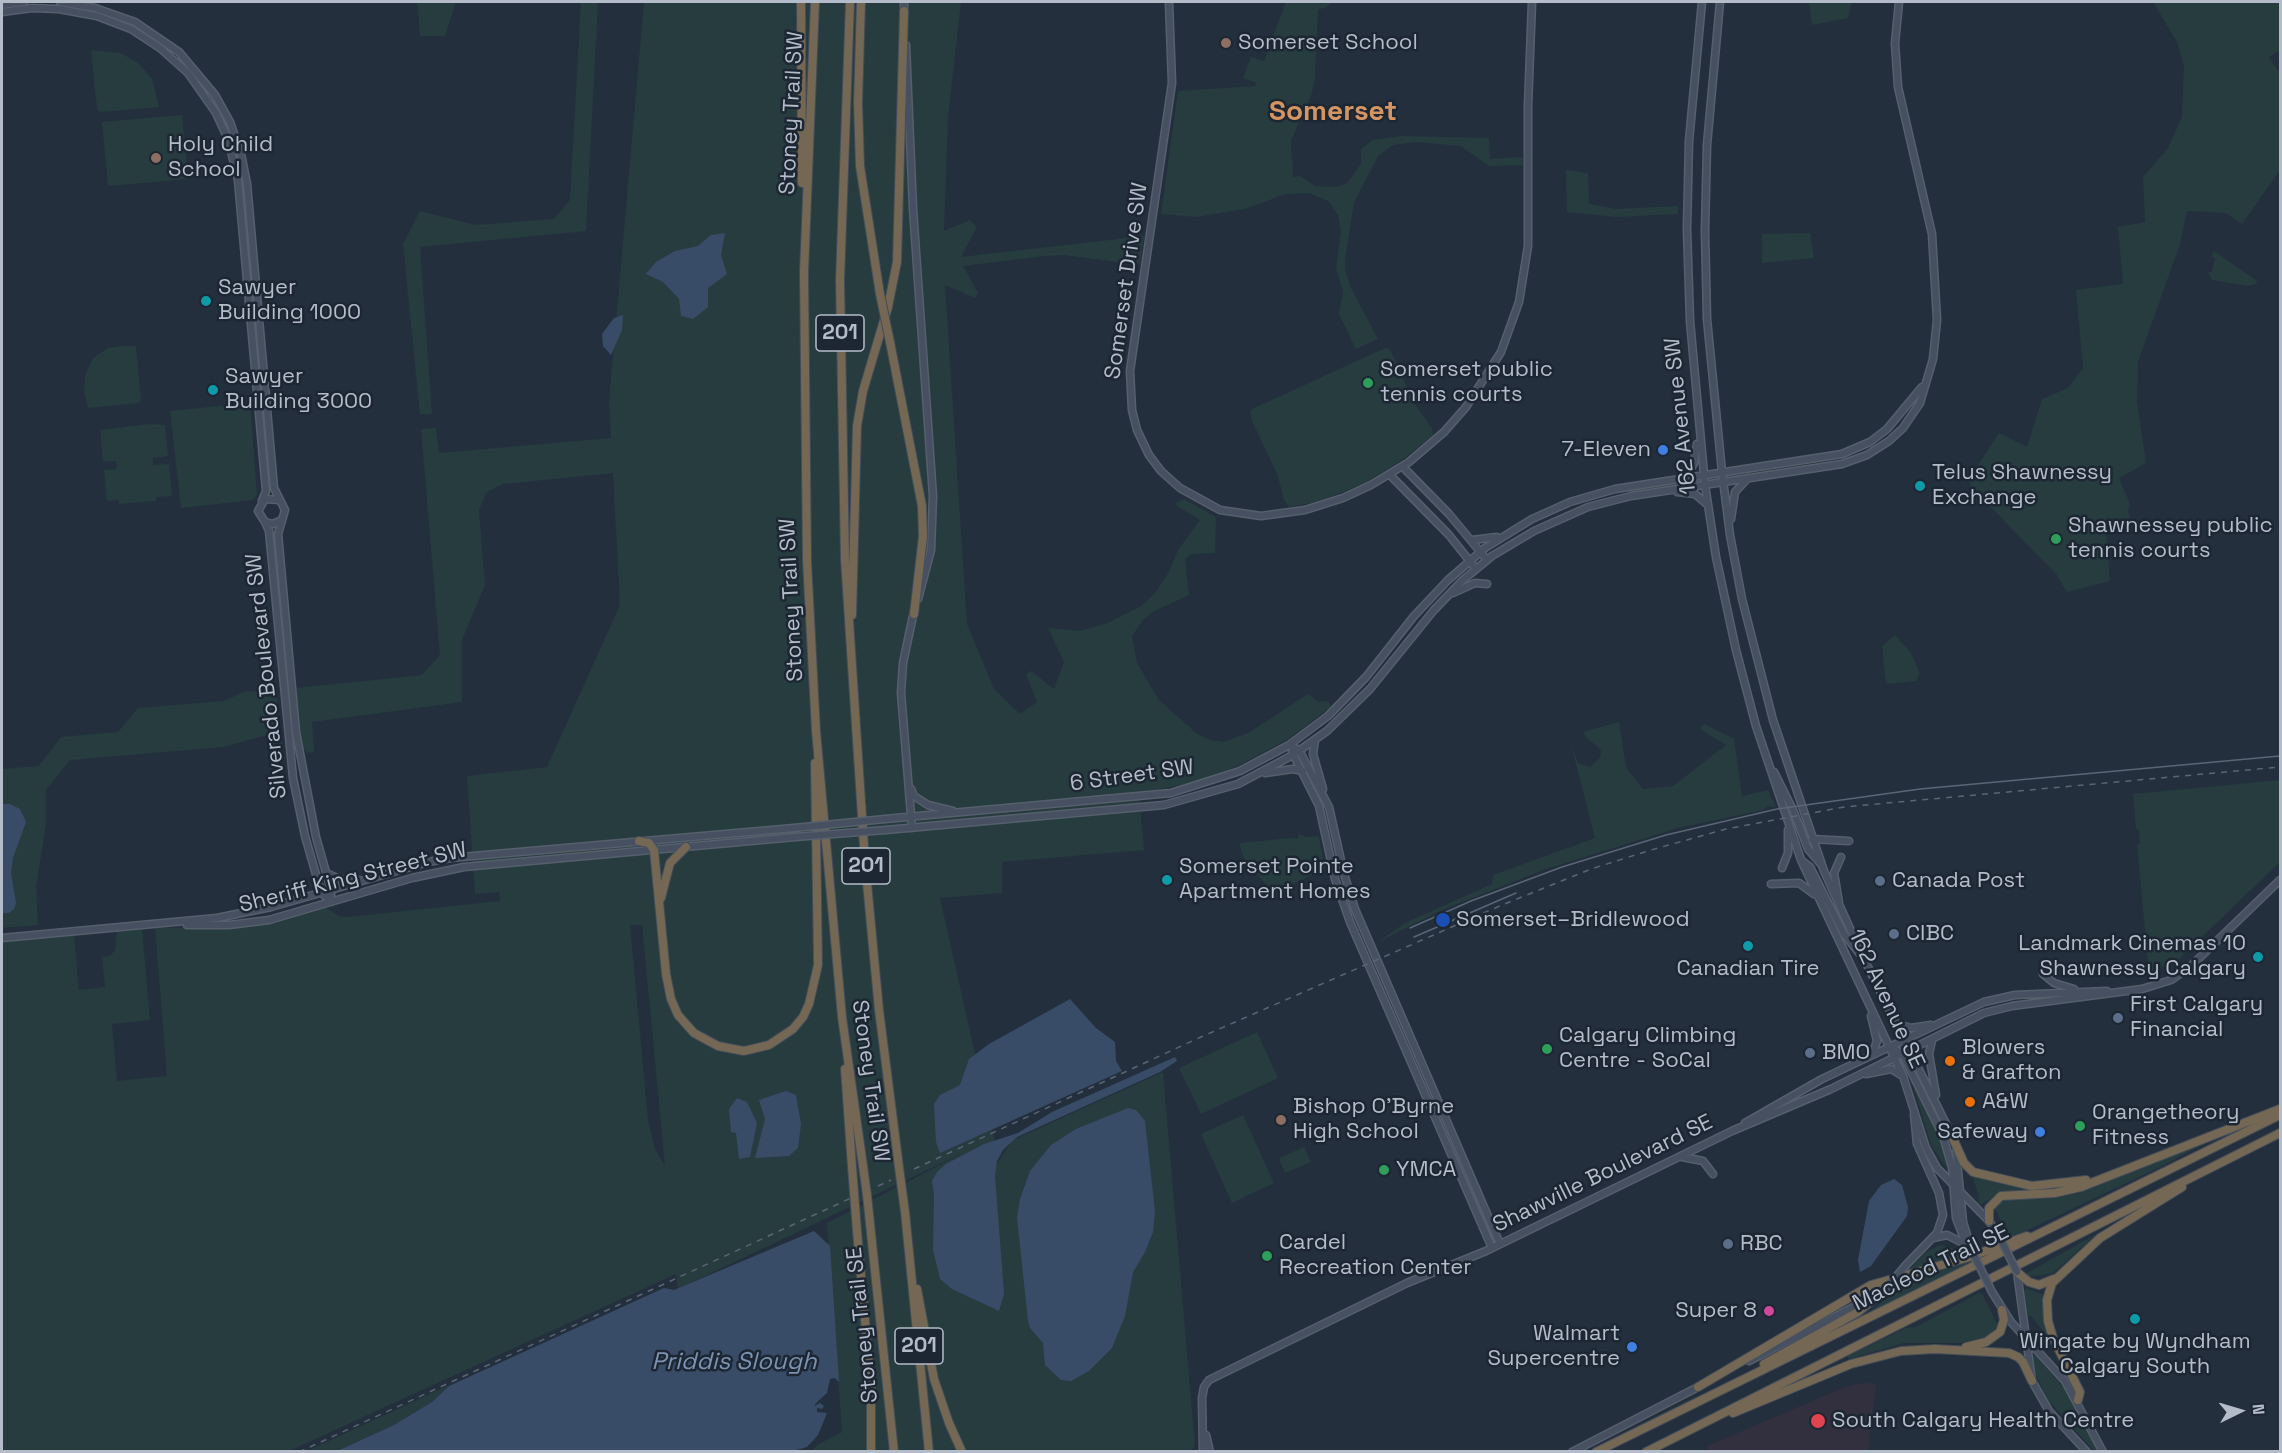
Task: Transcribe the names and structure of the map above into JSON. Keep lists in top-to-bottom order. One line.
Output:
{"streets":{"highway":["Stoney Trail SW","201","Macleod Trail SE","Stoney Trail SE"],"main road":["Somerset Drive SW","162 Avenue SW","Silverado Boulevard SW","6 Street SW","Sheriff King Street SW","162 Avenue SE","Shawville Boulevard SE"]},"crossings":[["Stoney Trail SW","201"],["Stoney Trail SW","Stoney Trail SE"],["162 Avenue SW","6 Street SW"],["162 Avenue SW","162 Avenue SE"],["Silverado Boulevard SW","Sheriff King Street SW"],["6 Street SW","Sheriff King Street SW"],["162 Avenue SE","Shawville Boulevard SE"]],"districts":["Somerset"],"water":["Priddis Slough"],"places":["Somerset School","Holy Child School","Sawyer Building 1000","Somerset public tennis courts","Sawyer Building 3000","7-Eleven","Telus Shawnessy Exchange","Shawnessey public tennis courts","Somerset Pointe Apartment Homes","Canada Post","Somerset–Bridlewood","CIBC","Canadian Tire","Landmark Cinemas 10 Shawnessy Calgary","First Calgary Financial","Calgary Climbing Centre - SoCal","BMO","Blowers & Grafton","A&W","Bishop O'Byrne High School","Orangetheory Fitness","Safeway","YMCA","RBC","Cardel Recreation Center","Super 8","Wingate by Wyndham Calgary South","Walmart Supercentre","South Calgary Health Centre"],"north":"right"}
